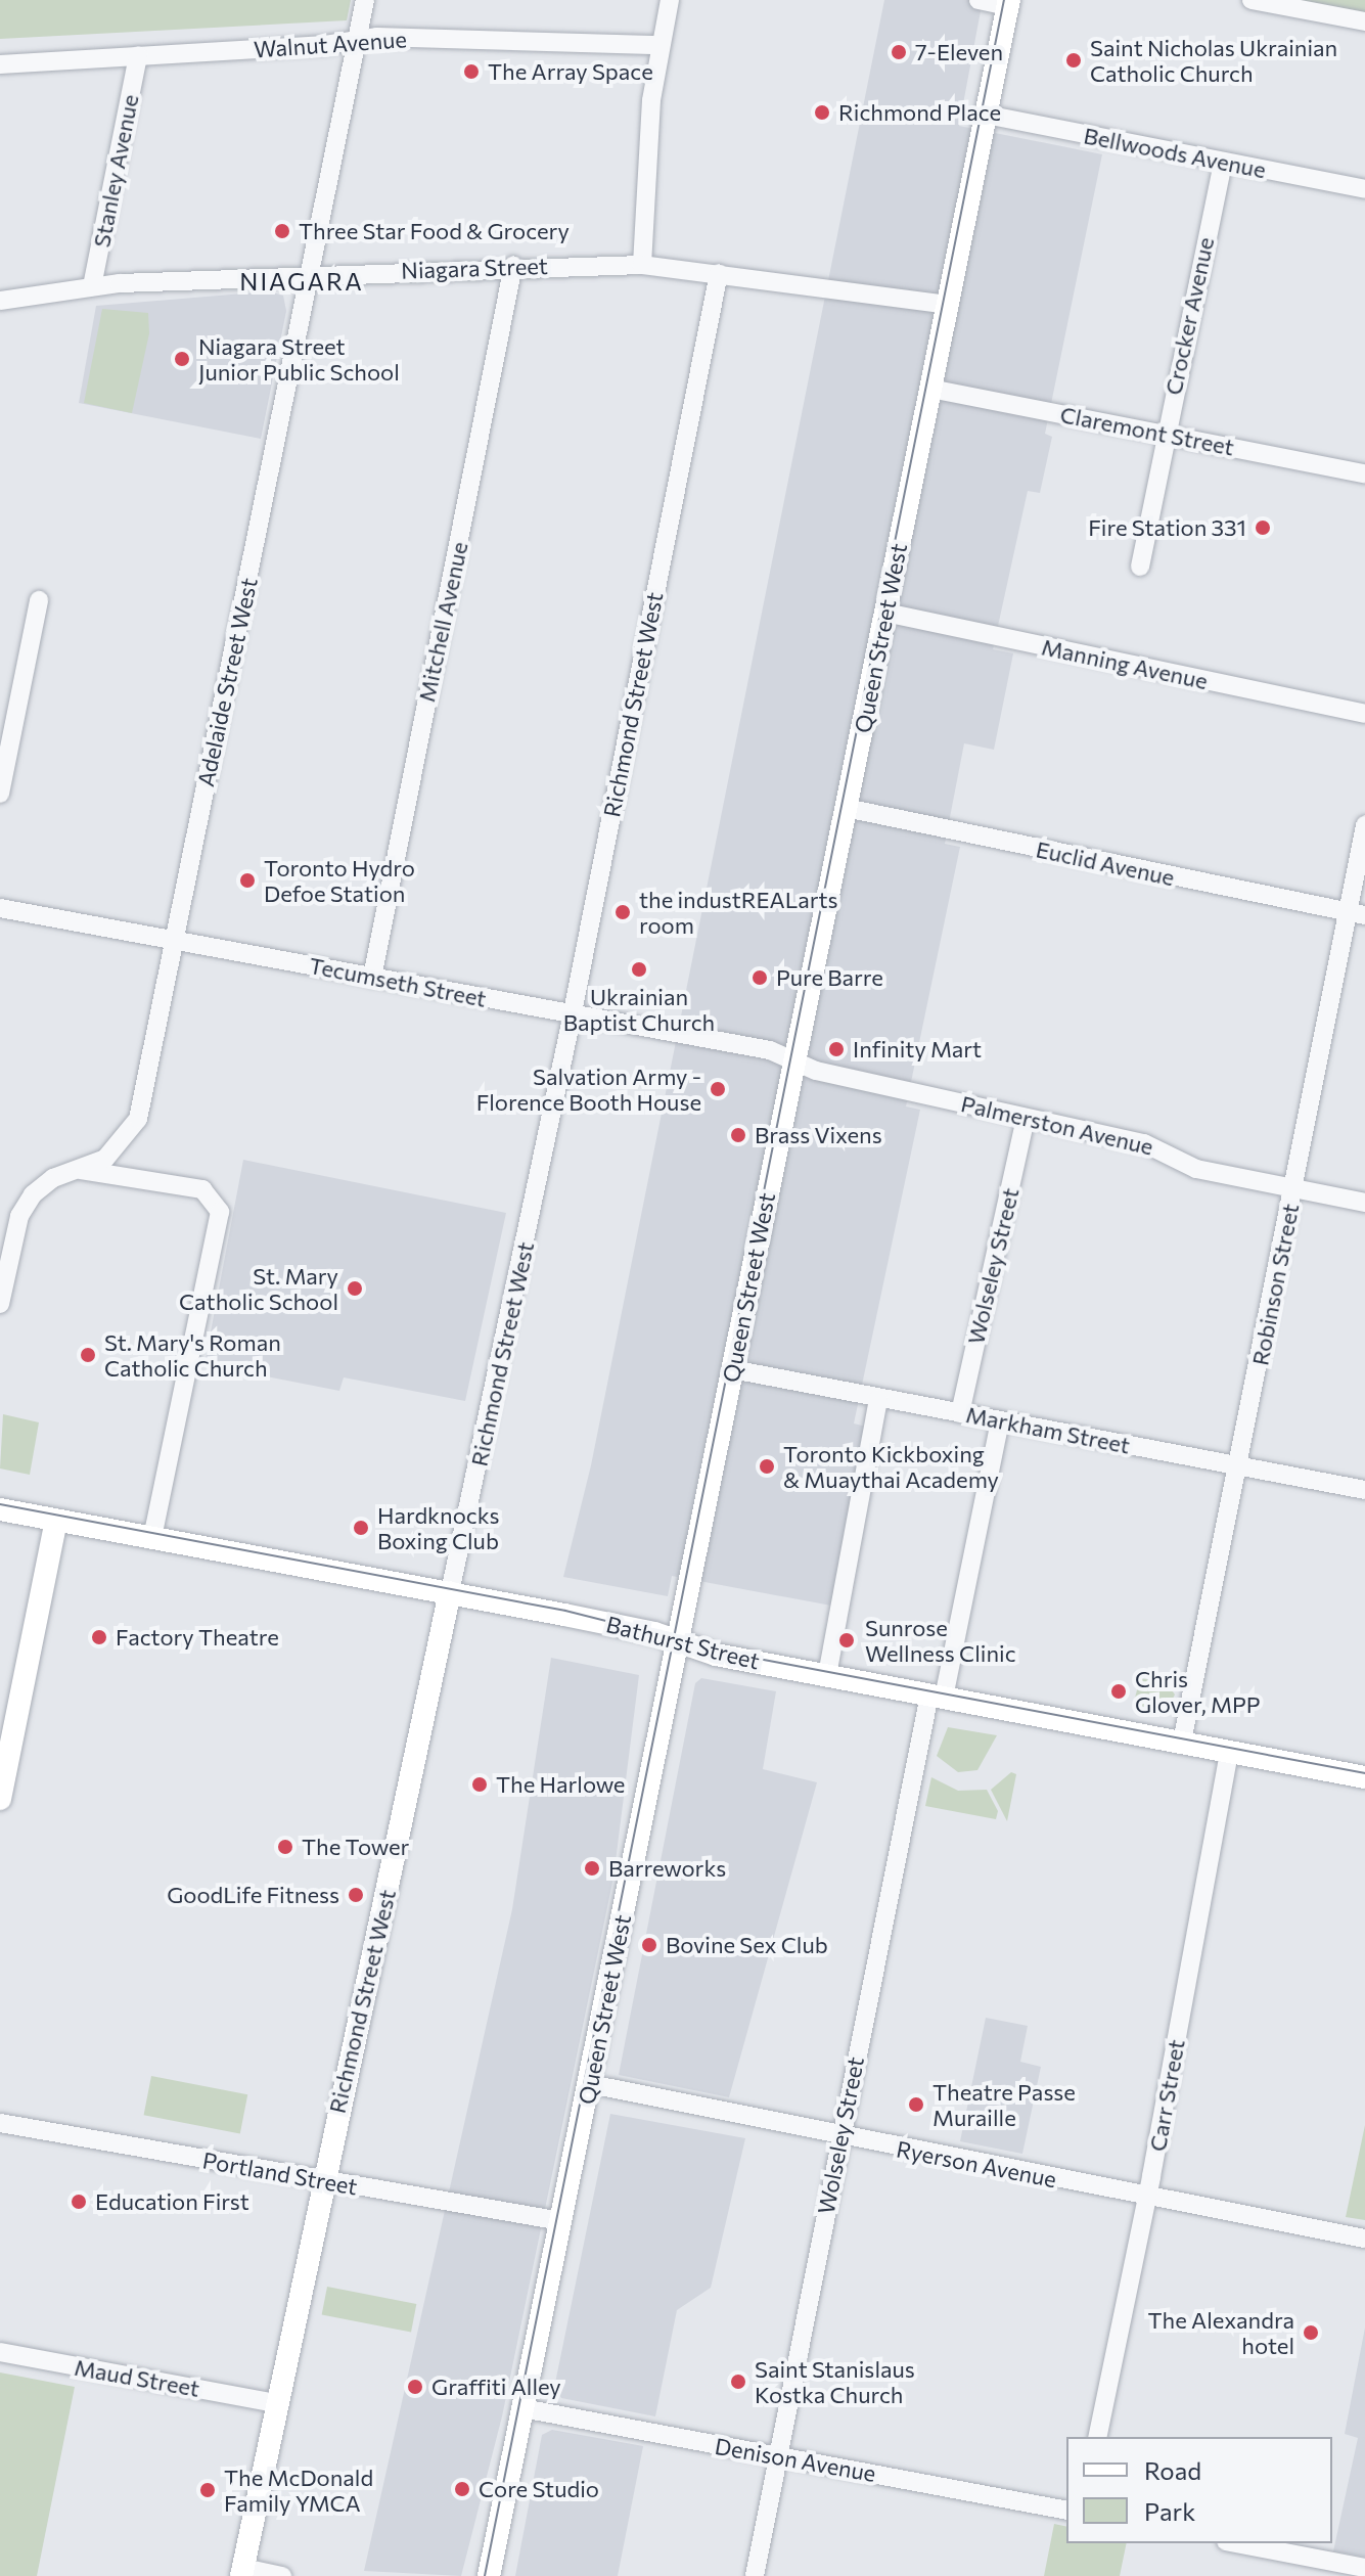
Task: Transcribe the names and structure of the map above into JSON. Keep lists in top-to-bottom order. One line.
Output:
{"streets":{"main road":["Queen Street West","Richmond Street West","Bathurst Street"],"street":["Walnut Avenue","Bellwoods Avenue","Stanley Avenue","Niagara Street","Crocker Avenue","Claremont Street","Mitchell Avenue","Manning Avenue","Adelaide Street West","Euclid Avenue","Tecumseth Street","Palmerston Avenue","Wolseley Street","Robinson Street","Markham Street","Carr Street","Ryerson Avenue","Portland Street","Maud Street","Denison Avenue"]},"crossings":[["Walnut Avenue","Stanley Avenue"],["Walnut Avenue","Adelaide Street West"],["Bellwoods Avenue","Crocker Avenue"],["Bellwoods Avenue","Queen Street West"],["Stanley Avenue","Niagara Street"],["Niagara Street","Mitchell Avenue"],["Niagara Street","Queen Street West"],["Niagara Street","Adelaide Street West"],["Niagara Street","Richmond Street West"],["Crocker Avenue","Claremont Street"],["Claremont Street","Queen Street West"],["Mitchell Avenue","Tecumseth Street"],["Queen Street West","Manning Avenue"],["Queen Street West","Euclid Avenue"],["Queen Street West","Tecumseth Street"],["Queen Street West","Palmerston Avenue"],["Queen Street West","Markham Street"],["Queen Street West","Bathurst Street"],["Queen Street West","Ryerson Avenue"],["Queen Street West","Portland Street"],["Queen Street West","Denison Avenue"],["Adelaide Street West","Tecumseth Street"],["Richmond Street West","Tecumseth Street"],["Richmond Street West","Bathurst Street"],["Richmond Street West","Portland Street"],["Richmond Street West","Maud Street"],["Euclid Avenue","Robinson Street"],["Tecumseth Street","Palmerston Avenue"],["Palmerston Avenue","Wolseley Street"],["Palmerston Avenue","Robinson Street"],["Wolseley Street","Markham Street"],["Wolseley Street","Bathurst Street"],["Wolseley Street","Ryerson Avenue"],["Wolseley Street","Denison Avenue"],["Robinson Street","Markham Street"],["Robinson Street","Bathurst Street"],["Bathurst Street","Carr Street"],["Carr Street","Ryerson Avenue"]],"districts":["NIAGARA"],"places":["7-Eleven","Saint Nicholas Ukrainian Catholic Church","The Array Space","Richmond Place","Three Star Food & Grocery","Niagara Street Junior Public School","Fire Station 331","Toronto Hydro Defoe Station","the industREALarts room","Ukrainian Baptist Church","Pure Barre","Infinity Mart","Salvation Army - Florence Booth House","Brass Vixens","St. Mary Catholic School","St. Mary's Roman Catholic Church","Toronto Kickboxing & Muaythai Academy","Hardknocks Boxing Club","Factory Theatre","Sunrose Wellness Clinic","Chris Glover, MPP","The Harlowe","The Tower","Barreworks","GoodLife Fitness","Bovine Sex Club","Theatre Passe Muraille","Education First","The Alexandra hotel","Saint Stanislaus Kostka Church","Graffiti Alley","Core Studio","The McDonald Family YMCA"],"legend":["Road","Park"]}
